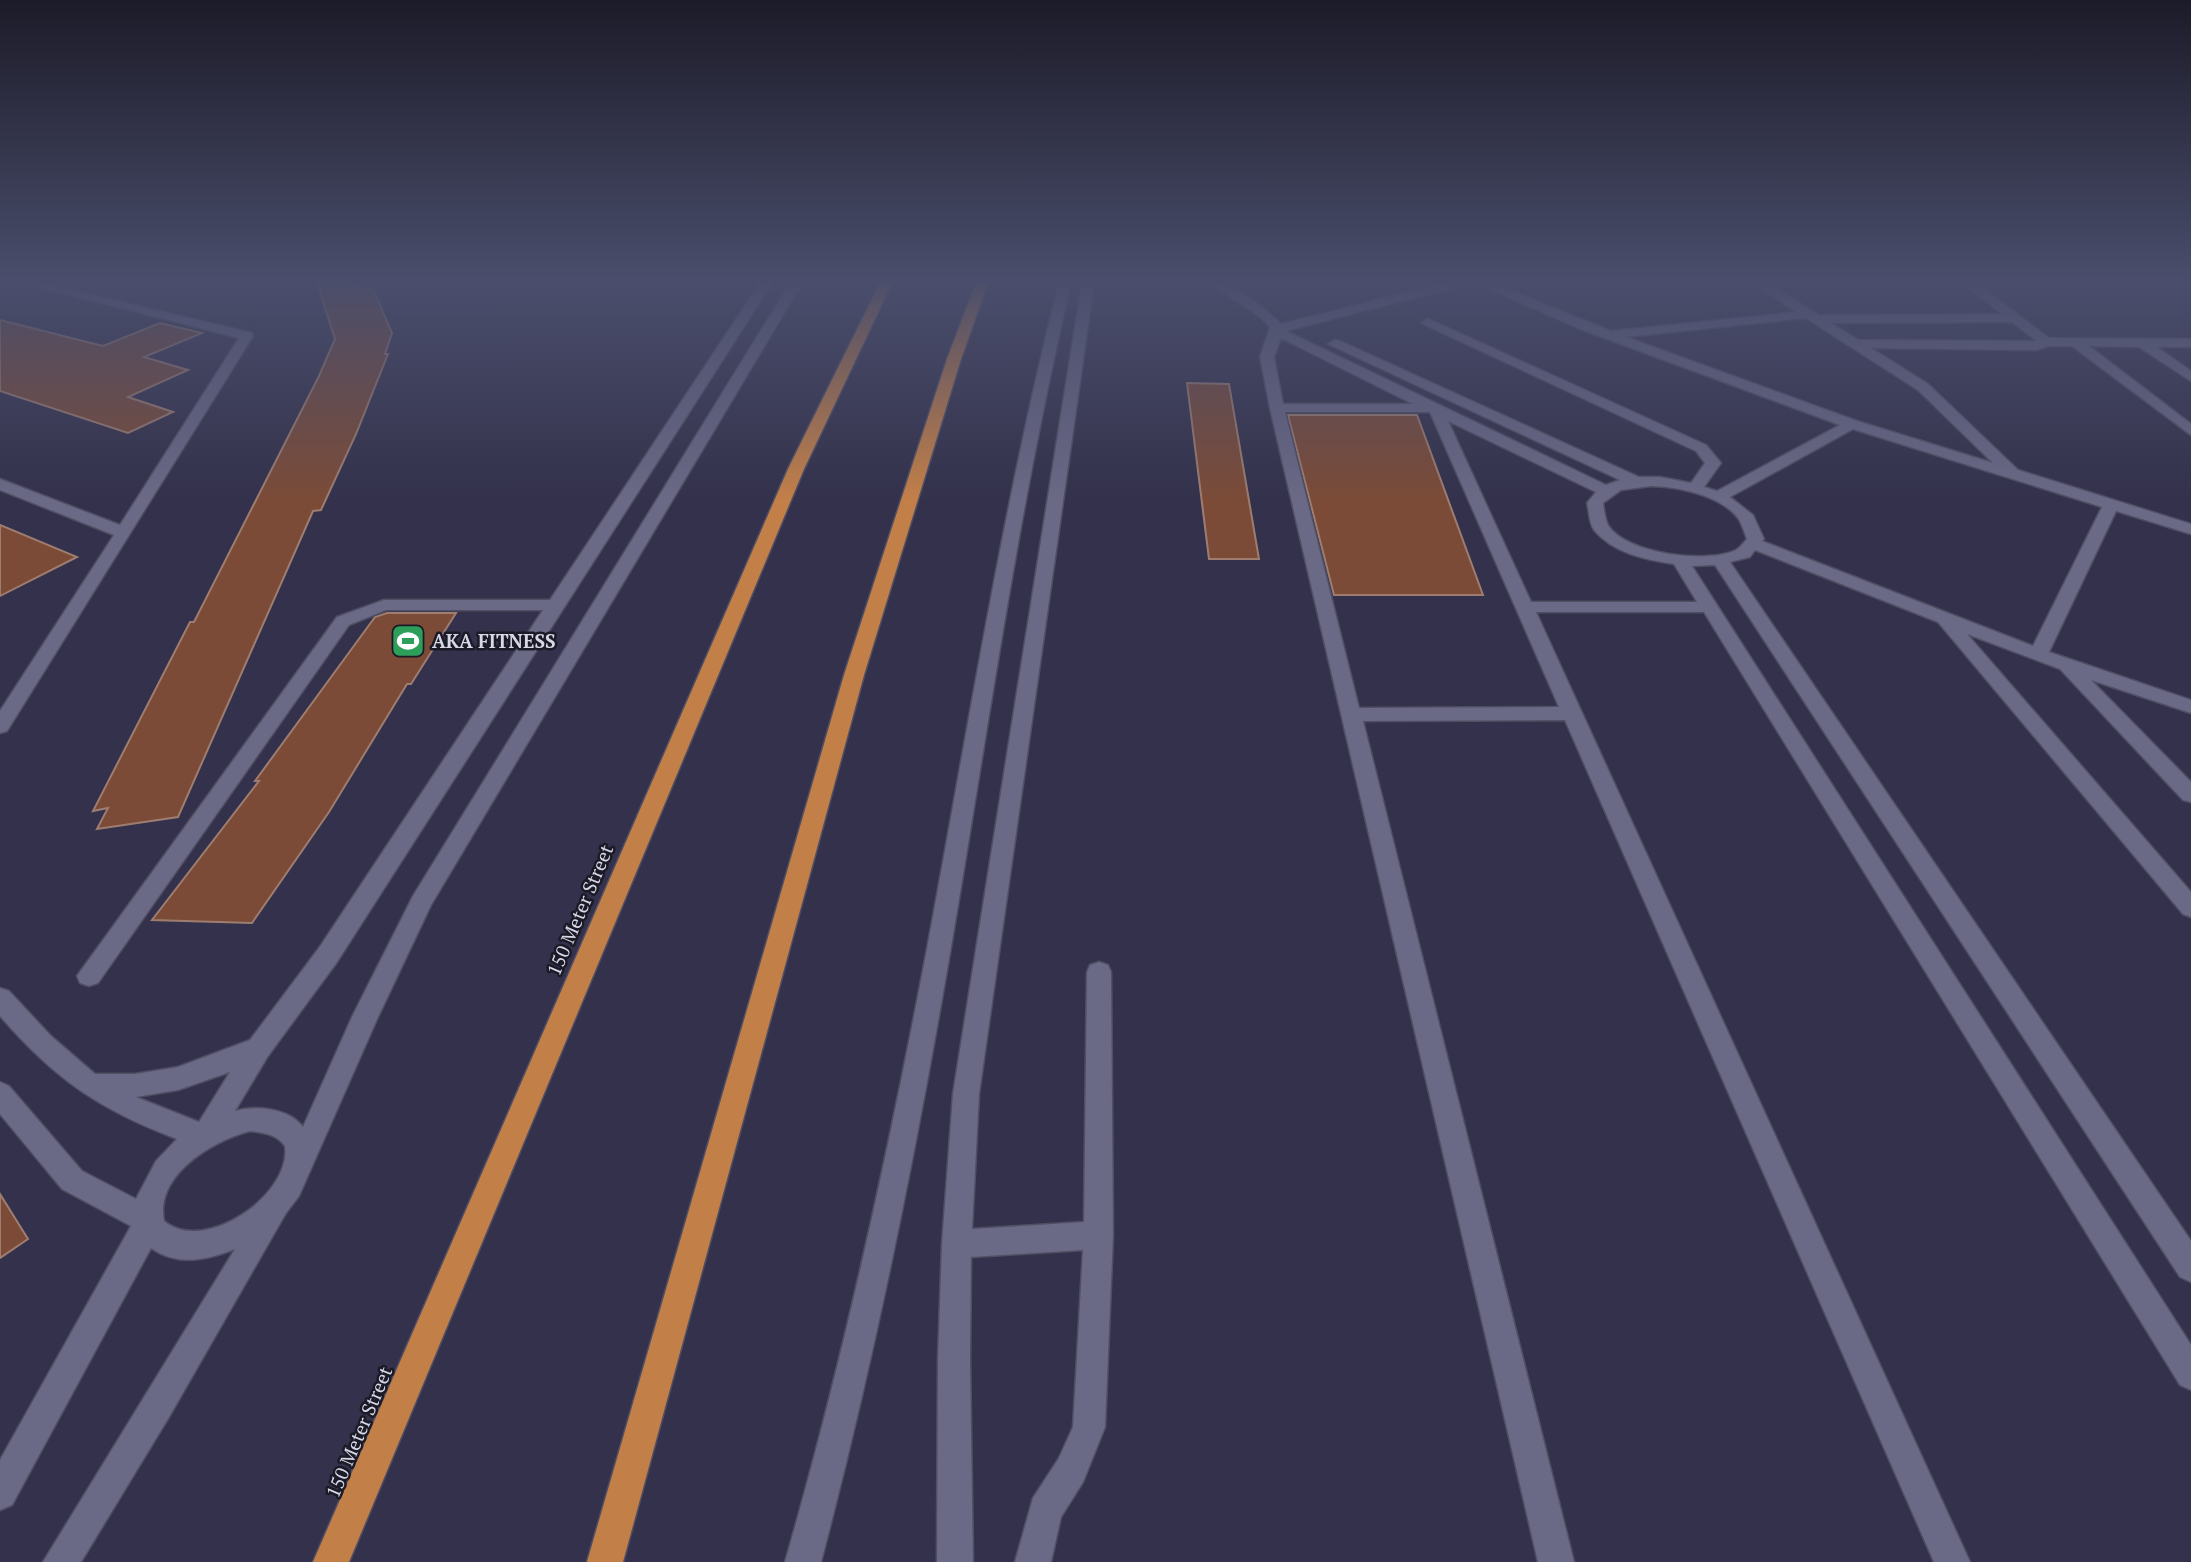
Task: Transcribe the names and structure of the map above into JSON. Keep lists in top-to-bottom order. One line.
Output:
{"streets":{"highway":["150 Meter Street"]},"places":{"sports":["AKA FITNESS"]}}
